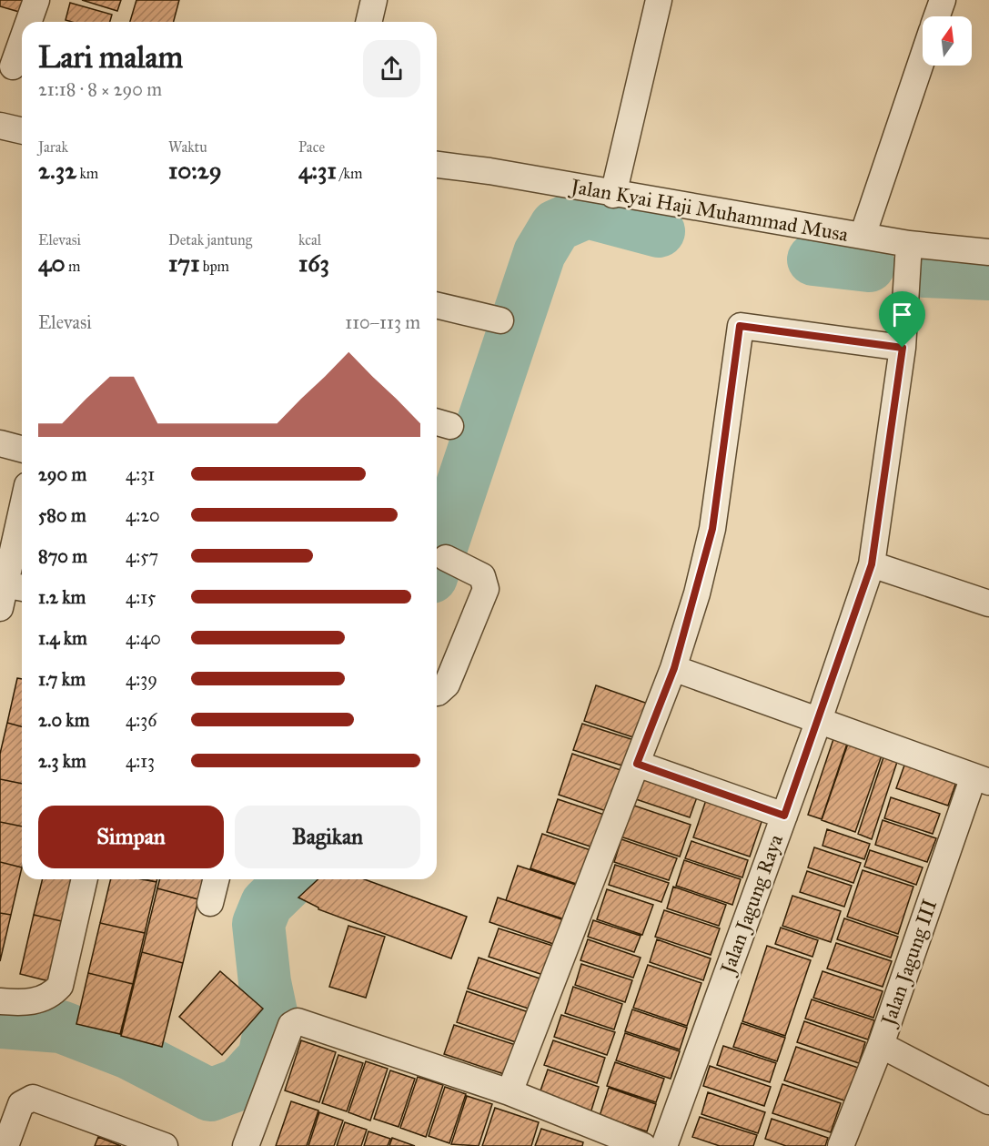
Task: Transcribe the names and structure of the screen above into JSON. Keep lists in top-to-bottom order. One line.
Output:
{"streets":{"street":["Jalan Kyai Haji Muhammad Musa","Jalan Jagung Raya","Jalan Jagung III"]},"crossings":[["Jalan Kyai Haji Muhammad Musa","Jalan Jagung Raya"],["Jalan Jagung Raya","Jalan Jagung III"]],"north":"top","page":{"heading":["Lari malam","21:18 · 8 × 290 m"],"stats":[["Jarak","2.32 km"],["Waktu","10:29"],["Pace","4:31 /km"],["Elevasi","40 m"],["Detak jantung","171 bpm"],["kcal","163"]],"chart":["Elevasi","110–113 m"],"list":[{"name":"290 m","note":"4:31"},{"name":"580 m","note":"4:20"},{"name":"870 m","note":"4:57"},{"name":"1.2 km","note":"4:15"},{"name":"1.4 km","note":"4:40"},{"name":"1.7 km","note":"4:39"},{"name":"2.0 km","note":"4:36"},{"name":"2.3 km","note":"4:13"}],"buttons":["Simpan","Bagikan"]}}
